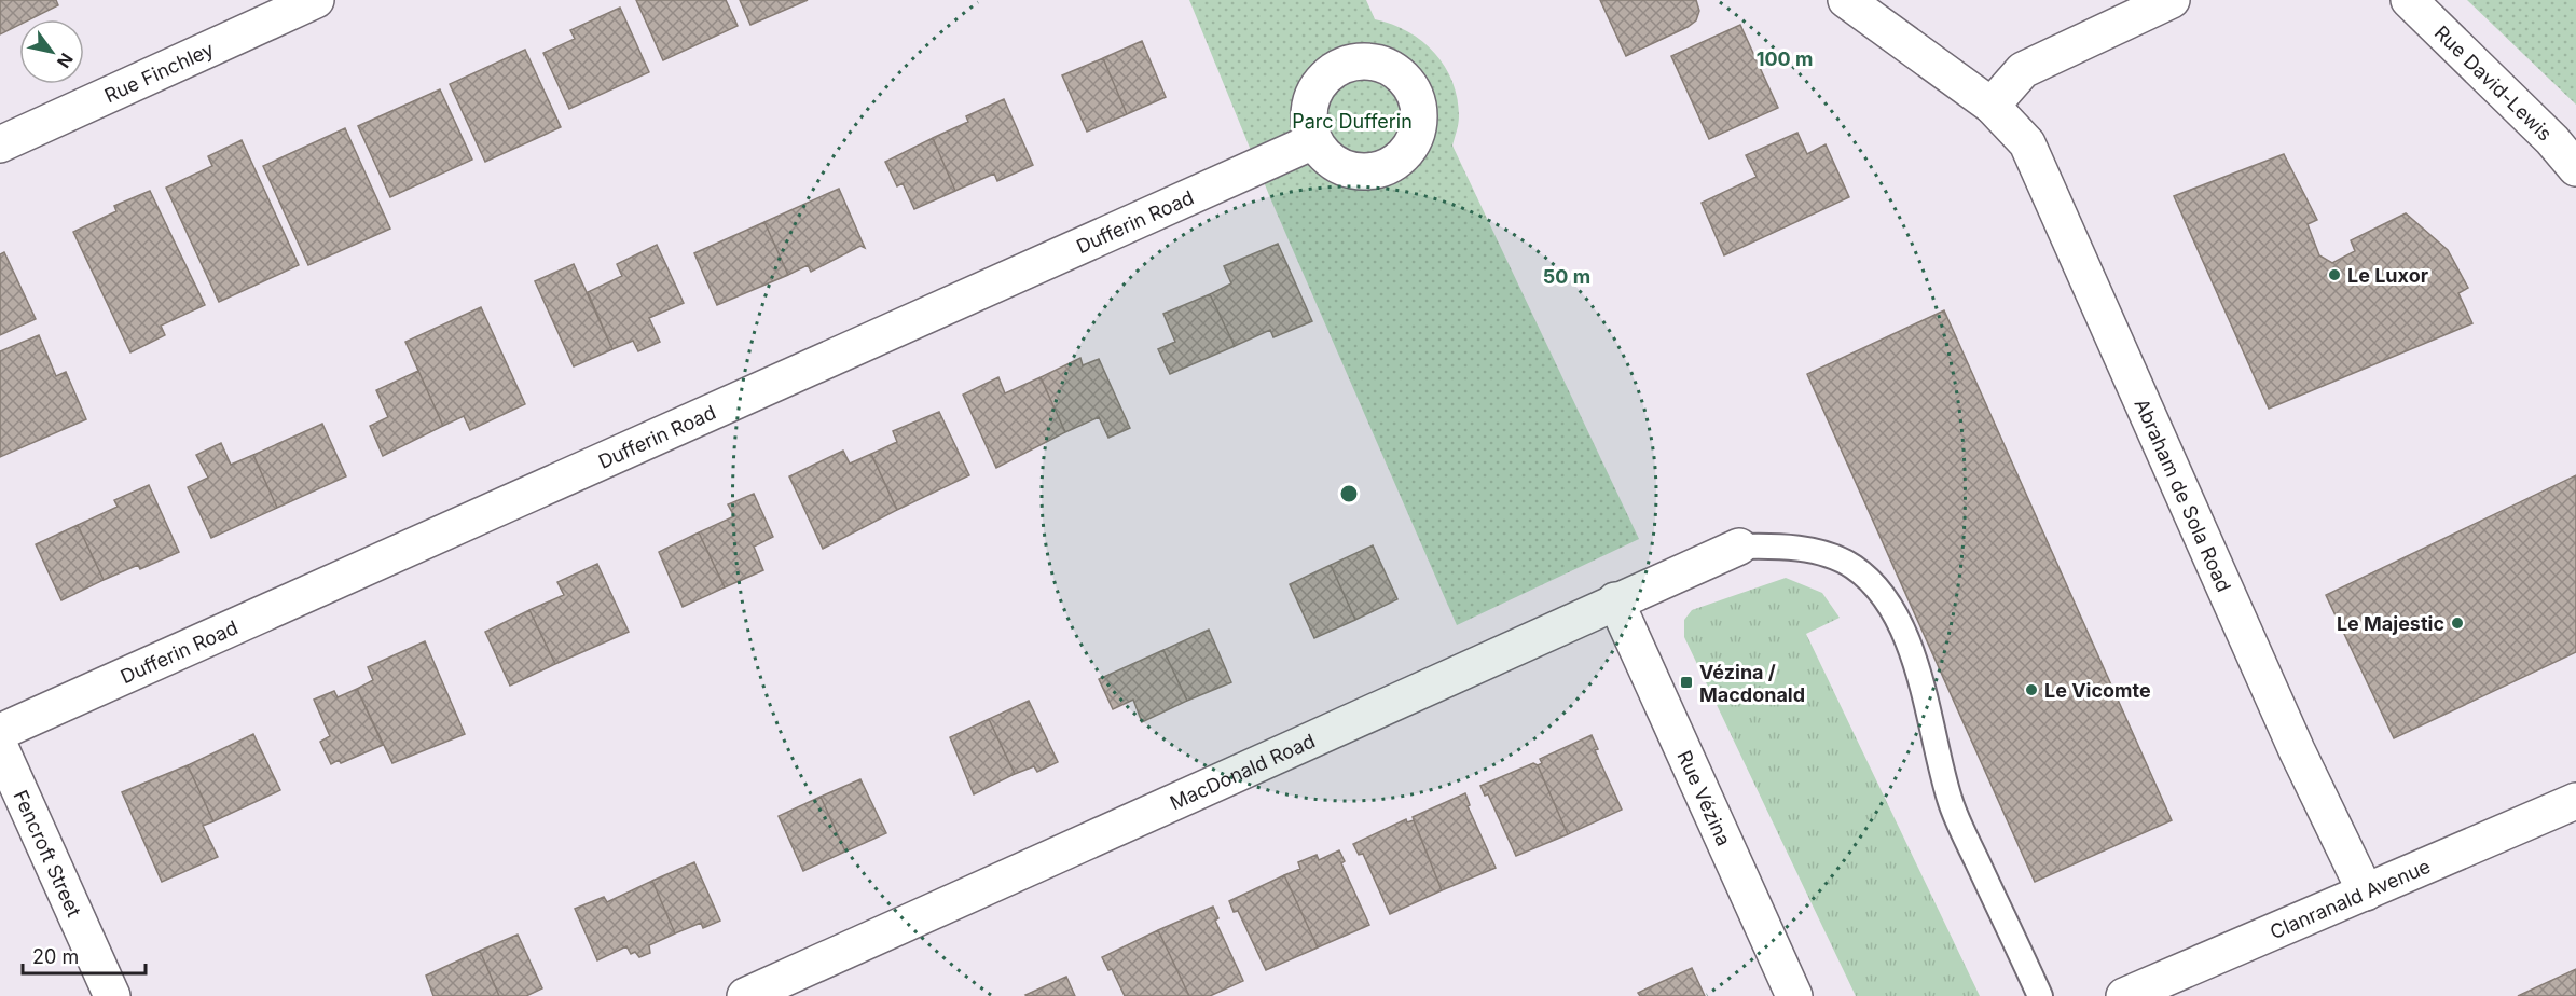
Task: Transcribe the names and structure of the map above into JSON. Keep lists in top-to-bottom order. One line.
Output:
{"streets":{"street":["Rue Finchley","Rue David-Lewis","Dufferin Road","Abraham de Sola Road","MacDonald Road","Rue Vézina","Fencroft Street","Clanranald Avenue"]},"crossings":[["Abraham de Sola Road","Clanranald Avenue"],["MacDonald Road","Rue Vézina"]],"parks":["Parc Dufferin"],"places":{"other":["Le Luxor","Le Majestic","Le Vicomte"],"transit":["Vézina / Macdonald"]},"scale_bar":"20 m","north":"bottom right","rings":["100 m","50 m"]}
